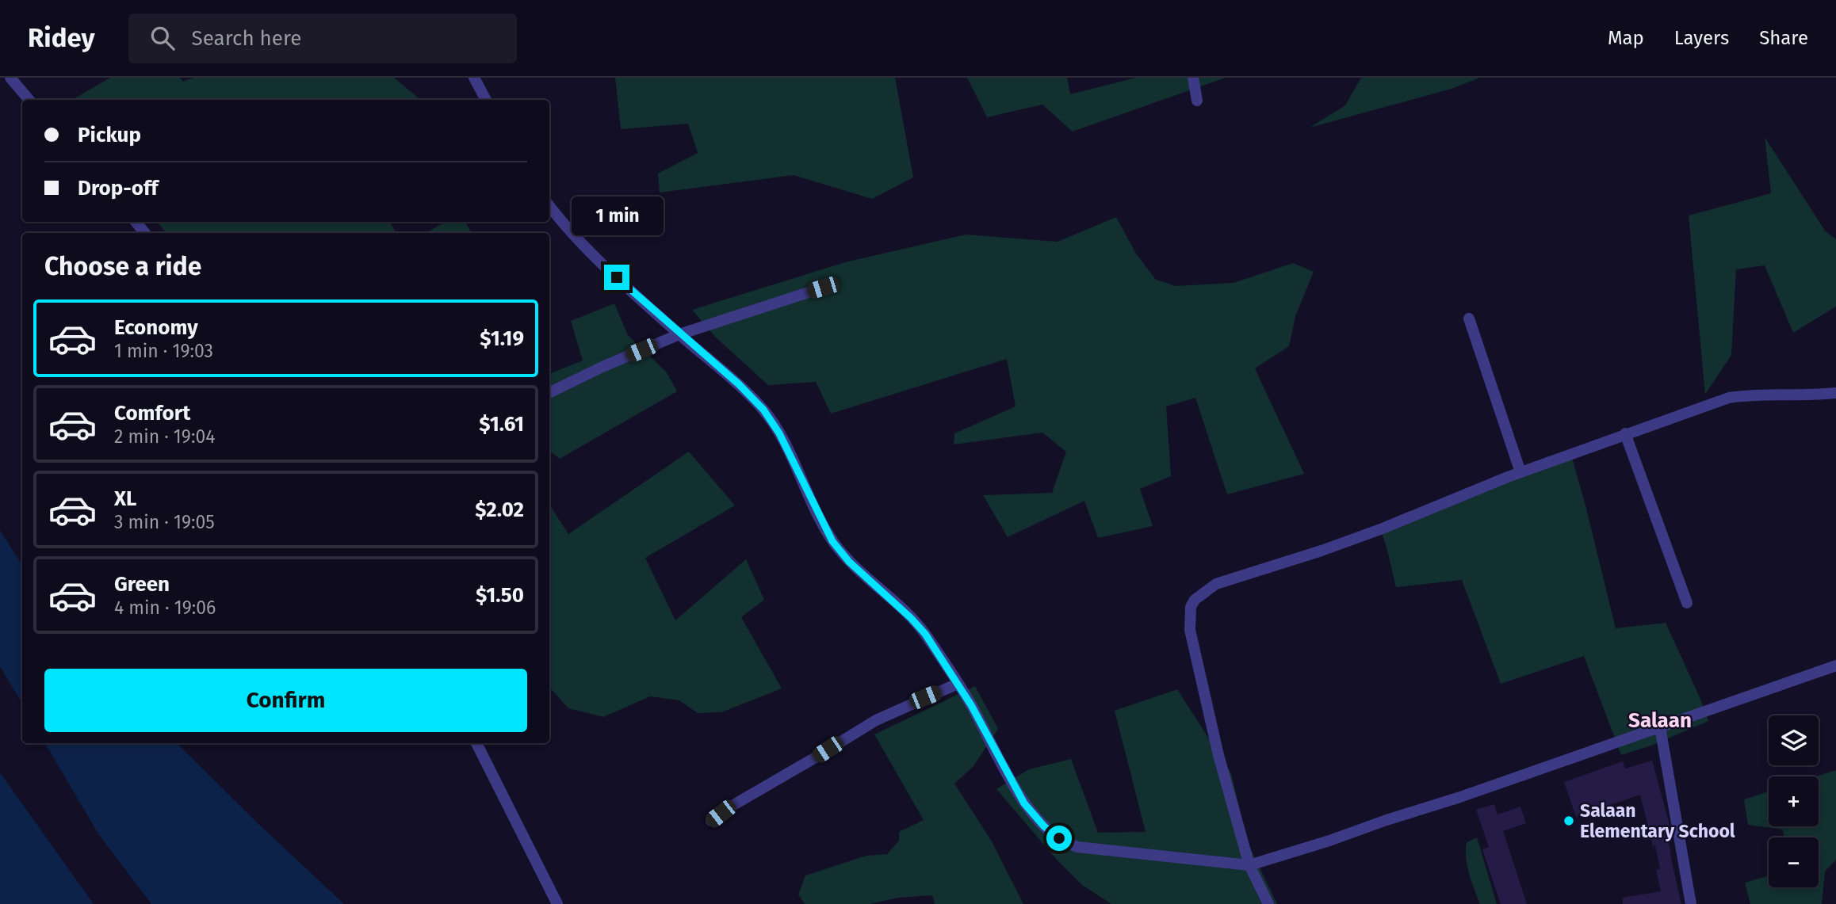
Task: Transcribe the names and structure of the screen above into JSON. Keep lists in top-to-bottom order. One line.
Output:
{"districts":["Salaan"],"places":["Salaan Elementary School"],"page":{"header":"Ridey","search":"Search here","nav":["Map","Layers","Share"],"banner":["Pickup","Drop-off"],"bubble":"1 min","heading":"Choose a ride","list":[{"name":"Economy","note":"1 min · 19:03","value":"$1.19"},{"name":"Comfort","note":"2 min · 19:04","value":"$1.61"},{"name":"XL","note":"3 min · 19:05","value":"$2.02"},{"name":"Green","note":"4 min · 19:06","value":"$1.50"}],"buttons":"Confirm","map_buttons":["+","−"]}}
